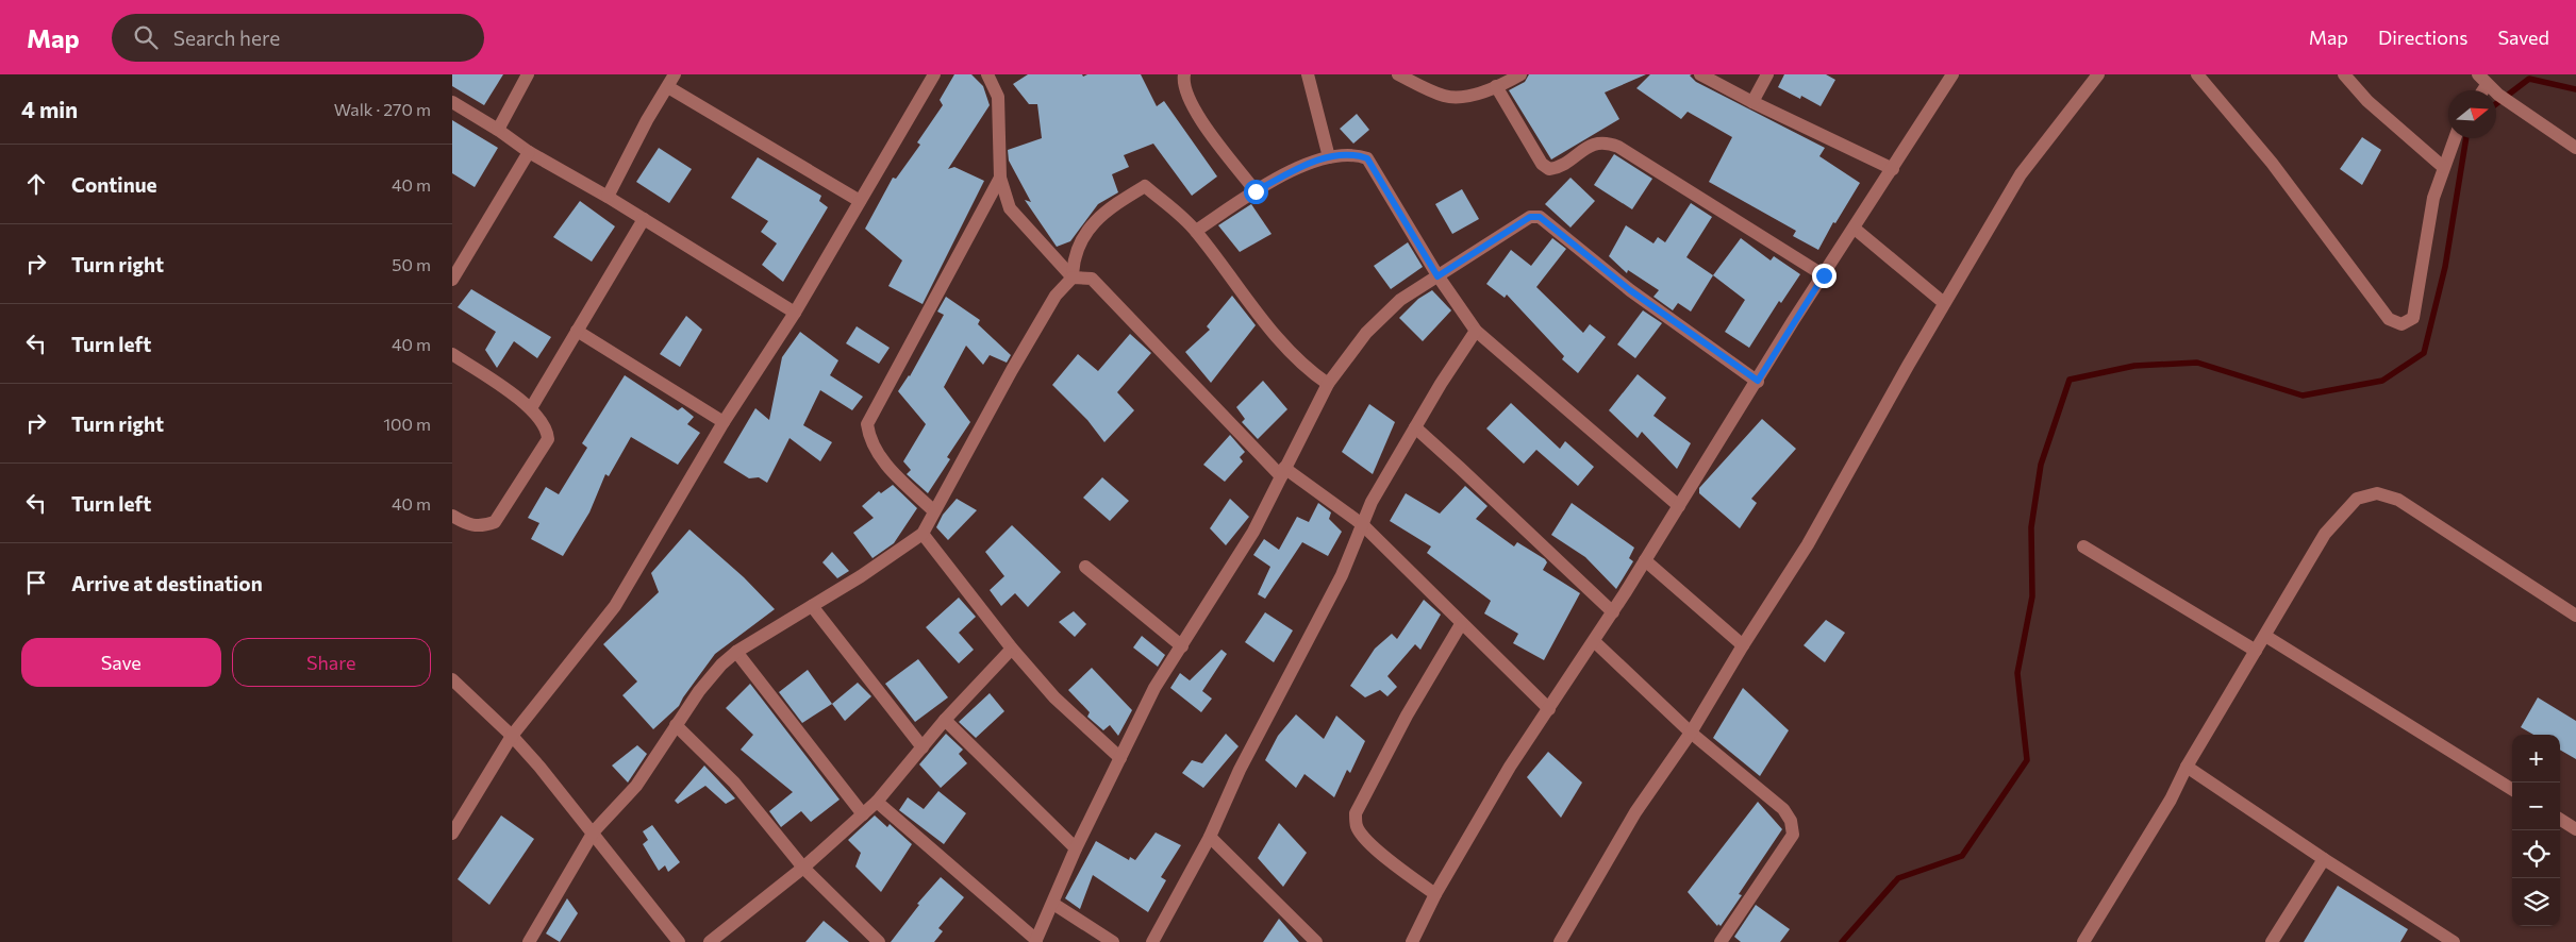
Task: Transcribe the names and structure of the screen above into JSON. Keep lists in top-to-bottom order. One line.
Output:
{"north":"right","page":{"header":"Map","search":"Search here","nav":["Map","Directions","Saved"],"heading":["4 min","Walk · 270 m"],"list":[["Continue","40 m"],["Turn right","50 m"],["Turn left","40 m"],["Turn right","100 m"],["Turn left","40 m"],"Arrive at destination"],"buttons":["Save","Share"],"map_buttons":["+","−"]}}
